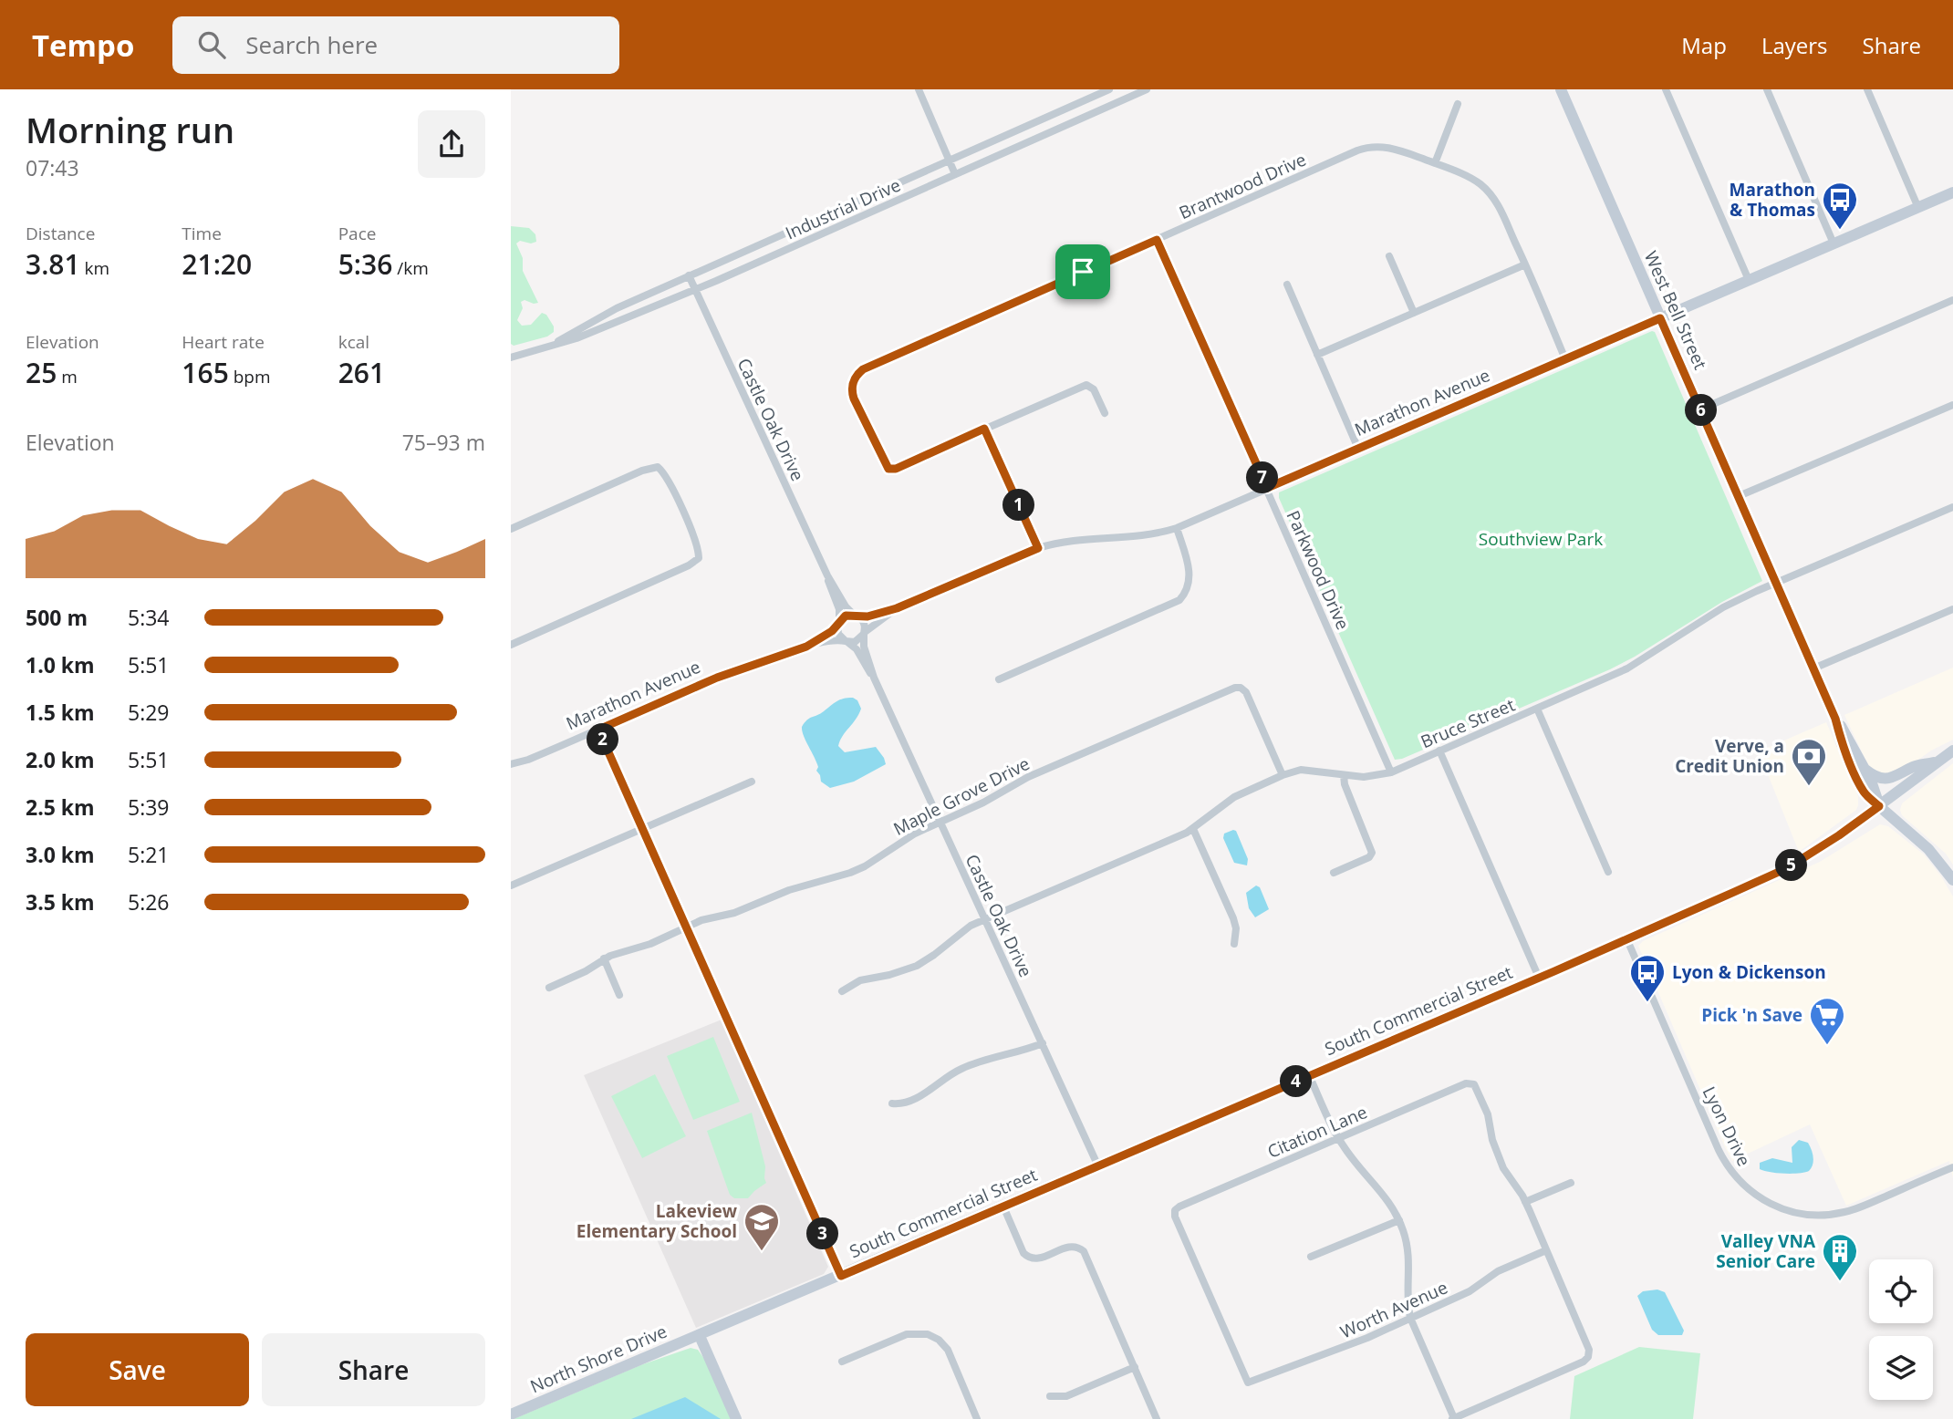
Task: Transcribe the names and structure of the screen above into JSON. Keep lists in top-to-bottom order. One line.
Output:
{"streets":{"main road":["West Bell Street","Marathon Avenue","South Commercial Street","North Shore Drive"],"street":["Brantwood Drive","Industrial Drive","Castle Oak Drive","Parkwood Drive","Bruce Street","Maple Grove Drive","Lyon Drive","Citation Lane","Worth Avenue"]},"crossings":[["Brantwood Drive","Marathon Avenue"],["Brantwood Drive","Parkwood Drive"],["Industrial Drive","Castle Oak Drive"],["West Bell Street","Marathon Avenue"],["West Bell Street","Bruce Street"],["West Bell Street","South Commercial Street"],["Marathon Avenue","Castle Oak Drive"],["Marathon Avenue","Parkwood Drive"],["Castle Oak Drive","Bruce Street"],["Castle Oak Drive","Maple Grove Drive"],["Castle Oak Drive","South Commercial Street"],["Parkwood Drive","Bruce Street"],["Bruce Street","Maple Grove Drive"],["South Commercial Street","Lyon Drive"],["South Commercial Street","North Shore Drive"],["Citation Lane","Worth Avenue"]],"parks":["Southview Park"],"places":{"bus stop":["Marathon & Thomas","Lyon & Dickenson"],"bank":["Verve, a Credit Union"],"supermarket":["Pick 'n Save"],"school or university":["Lakeview Elementary School"],"building":["Valley VNA Senior Care"]},"page":{"header":"Tempo","search":"Search here","nav":["Map","Layers","Share"],"heading":["Morning run","07:43"],"stats":[["Distance","3.81 km"],["Time","21:20"],["Pace","5:36 /km"],["Elevation","25 m"],["Heart rate","165 bpm"],["kcal","261"]],"pins":["6","7","1","2","5","4","3"],"chart":["Elevation","75–93 m"],"list":[{"name":"500 m","note":"5:34"},{"name":"1.0 km","note":"5:51"},{"name":"1.5 km","note":"5:29"},{"name":"2.0 km","note":"5:51"},{"name":"2.5 km","note":"5:39"},{"name":"3.0 km","note":"5:21"},{"name":"3.5 km","note":"5:26"}],"buttons":["Save","Share"]}}
